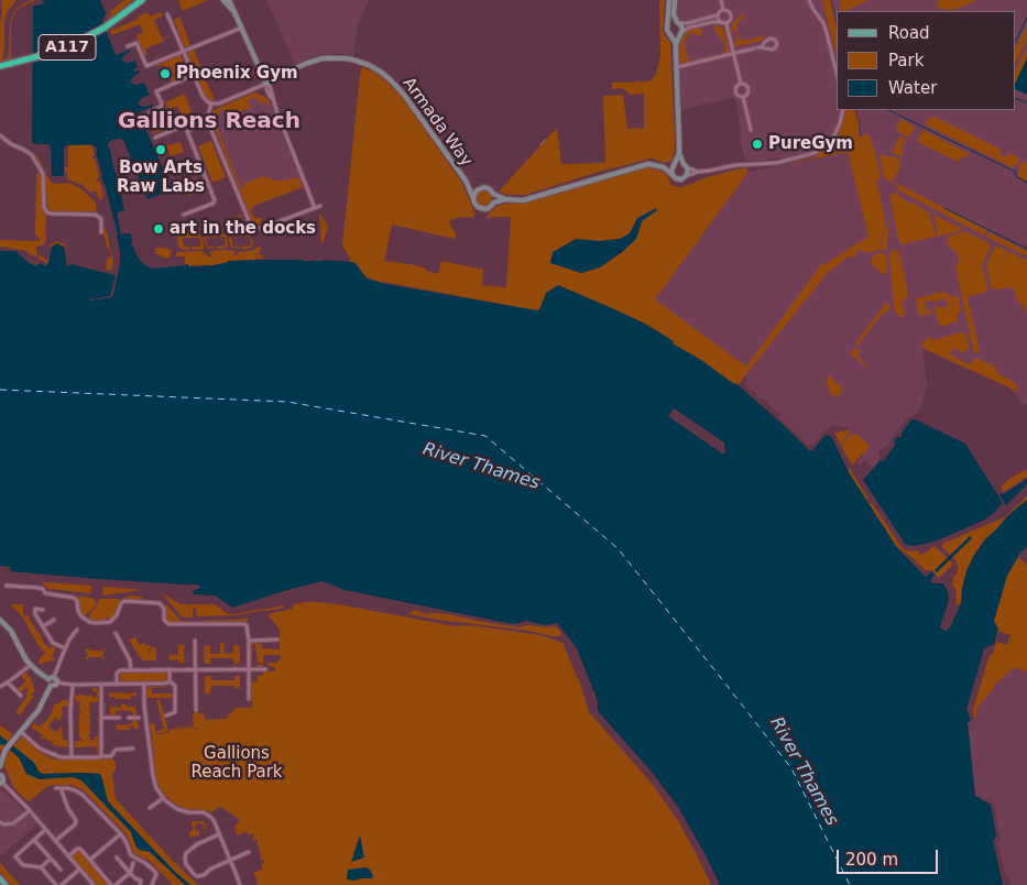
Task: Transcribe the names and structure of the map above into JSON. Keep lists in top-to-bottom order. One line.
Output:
{"streets":{"highway":["A117"],"street":["Armada Way"]},"districts":["Gallions Reach"],"water":["River Thames"],"parks":["Gallions Reach Park"],"places":["Phoenix Gym","PureGym","Bow Arts Raw Labs","art in the docks"],"legend":["Road","Park","Water"],"scale_bar":"200 m"}
